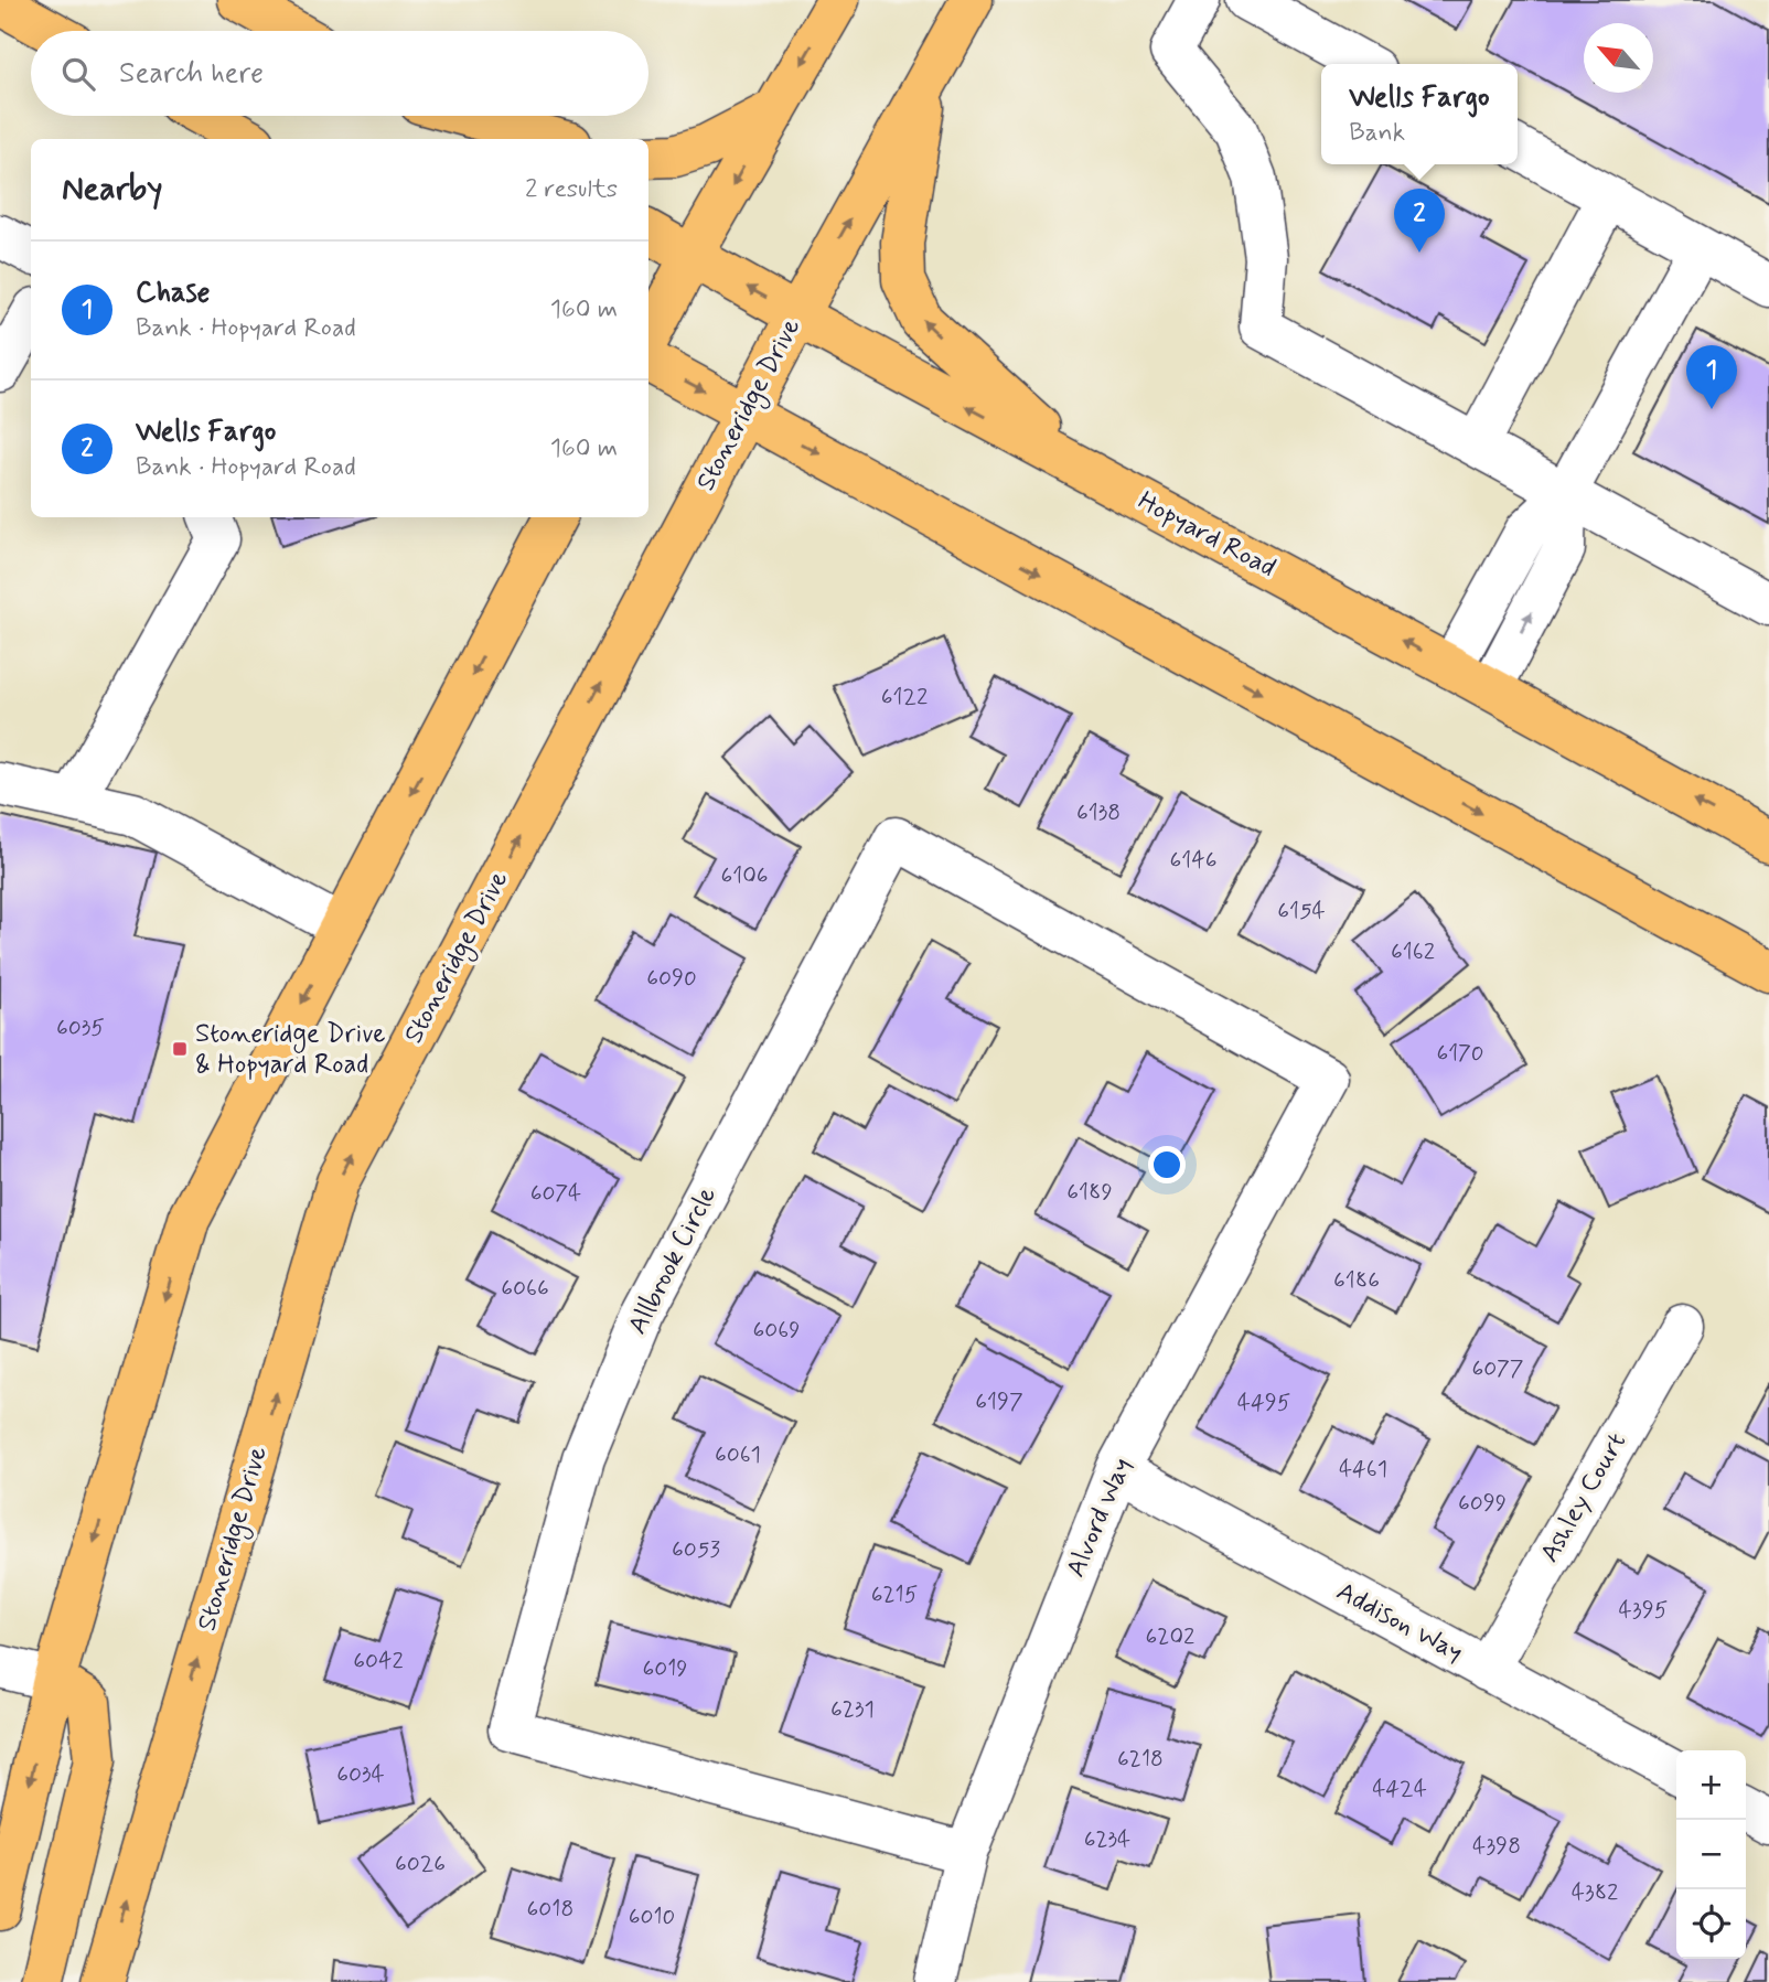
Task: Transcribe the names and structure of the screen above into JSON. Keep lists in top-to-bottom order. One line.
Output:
{"streets":{"main road":["Stoneridge Drive","Hopyard Road"],"street":["Allbrook Circle","Ashley Court","Alvord Way","Addison Way"]},"crossings":[["Stoneridge Drive","Hopyard Road"],["Allbrook Circle","Alvord Way"],["Ashley Court","Addison Way"],["Alvord Way","Addison Way"]],"places":{"transit":["Stoneridge Drive & Hopyard Road"]},"house_numbers":["6122","6138","6146","6106","6154","6162","6090","6035","6170","6189","6074","6186","6066","6069","6077","6197","4495","6061","4461","6099","6053","6215","4395","6202","6042","6019","6231","6218","6034","4424","6234","4398","6026","4382","6018","6010"],"north":"top left","page":{"search":"Search here","popup":["Wells Fargo","Bank"],"heading":["Nearby","2 results"],"pins":["2","1"],"list":[{"mark":"1","name":"Chase","note":"Bank · Hopyard Road","value":"160 m"},{"mark":"2","name":"Wells Fargo","note":"Bank · Hopyard Road","value":"160 m"}],"map_buttons":["+","−"]}}
